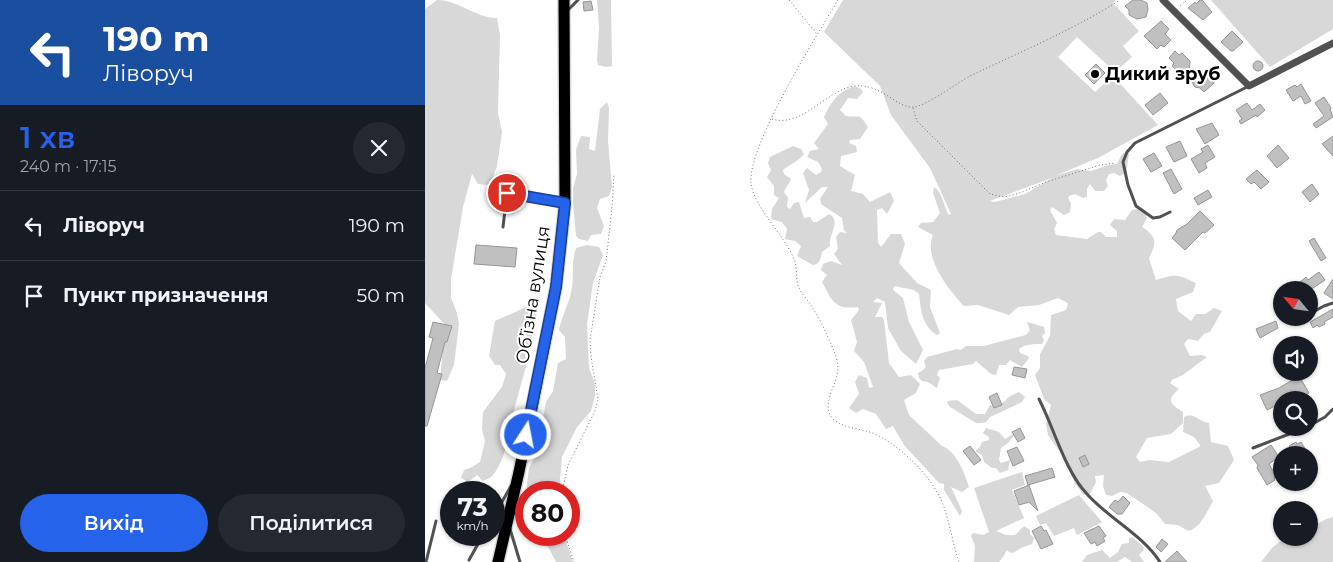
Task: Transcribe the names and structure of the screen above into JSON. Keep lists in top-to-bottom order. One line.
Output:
{"streets":{"highway":["Обʼїзна вулиця"]},"places":["Дикий зруб"],"north":"top left","page":{"turn":["190 m","Ліворуч"],"heading":["1 хв","240 m · 17:15"],"list":[{"name":"Ліворуч","value":"190 m"},{"name":"Пункт призначення","value":"50 m"}],"map_buttons":["+","−"],"speed":"73 km/h","limit":"80","buttons":["Вихід","Поділитися"]}}
